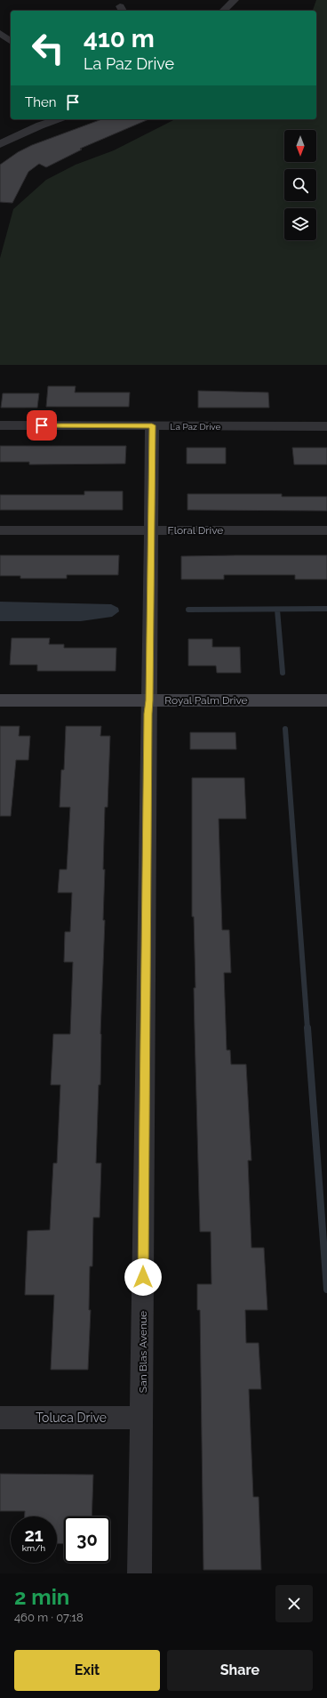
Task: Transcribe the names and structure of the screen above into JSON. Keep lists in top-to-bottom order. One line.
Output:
{"streets":{"street":["La Paz Drive","Floral Drive","Royal Palm Drive","San Blas Avenue","Toluca Drive"]},"crossings":[["La Paz Drive","San Blas Avenue"],["Floral Drive","San Blas Avenue"],["Royal Palm Drive","San Blas Avenue"],["San Blas Avenue","Toluca Drive"]],"north":"bottom","page":{"turn":["410 m","La Paz Drive"],"then":"Then","speed":"21 km/h","limit":"30","heading":["2 min","460 m · 07:18"],"buttons":["Exit","Share"]}}
